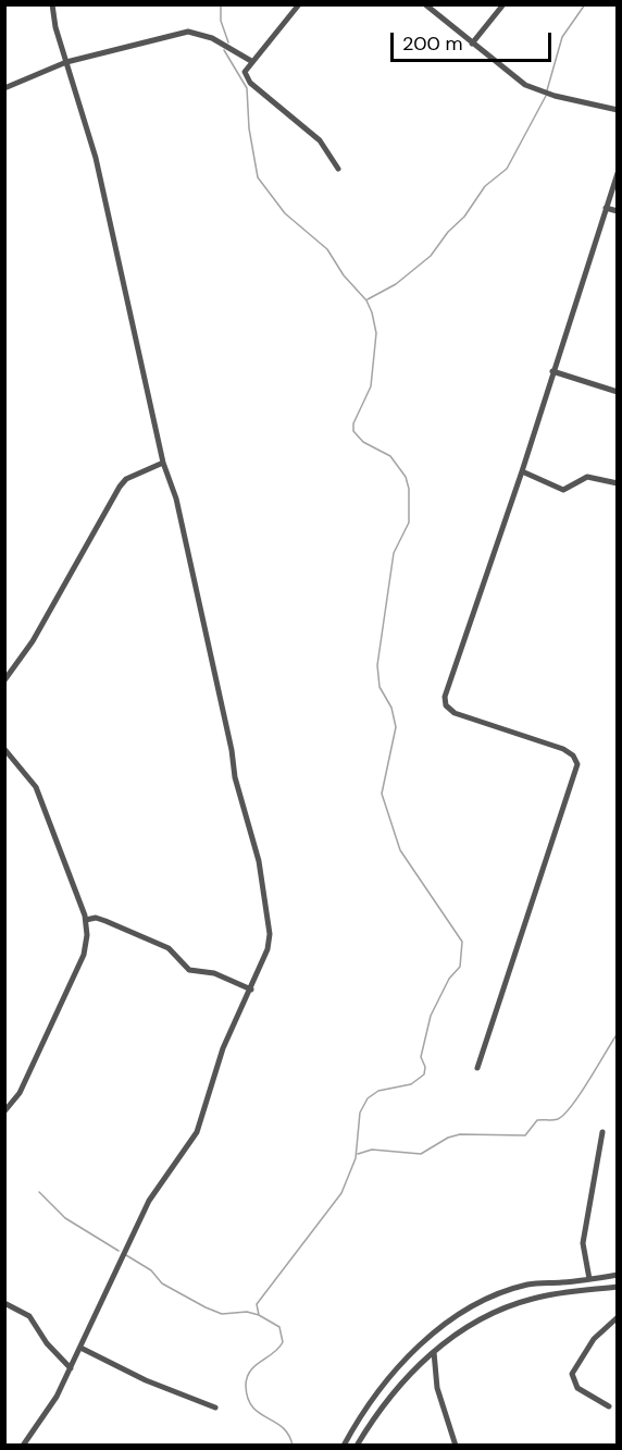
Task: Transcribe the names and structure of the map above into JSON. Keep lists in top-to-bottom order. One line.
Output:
{"scale_bar":"200 m"}
